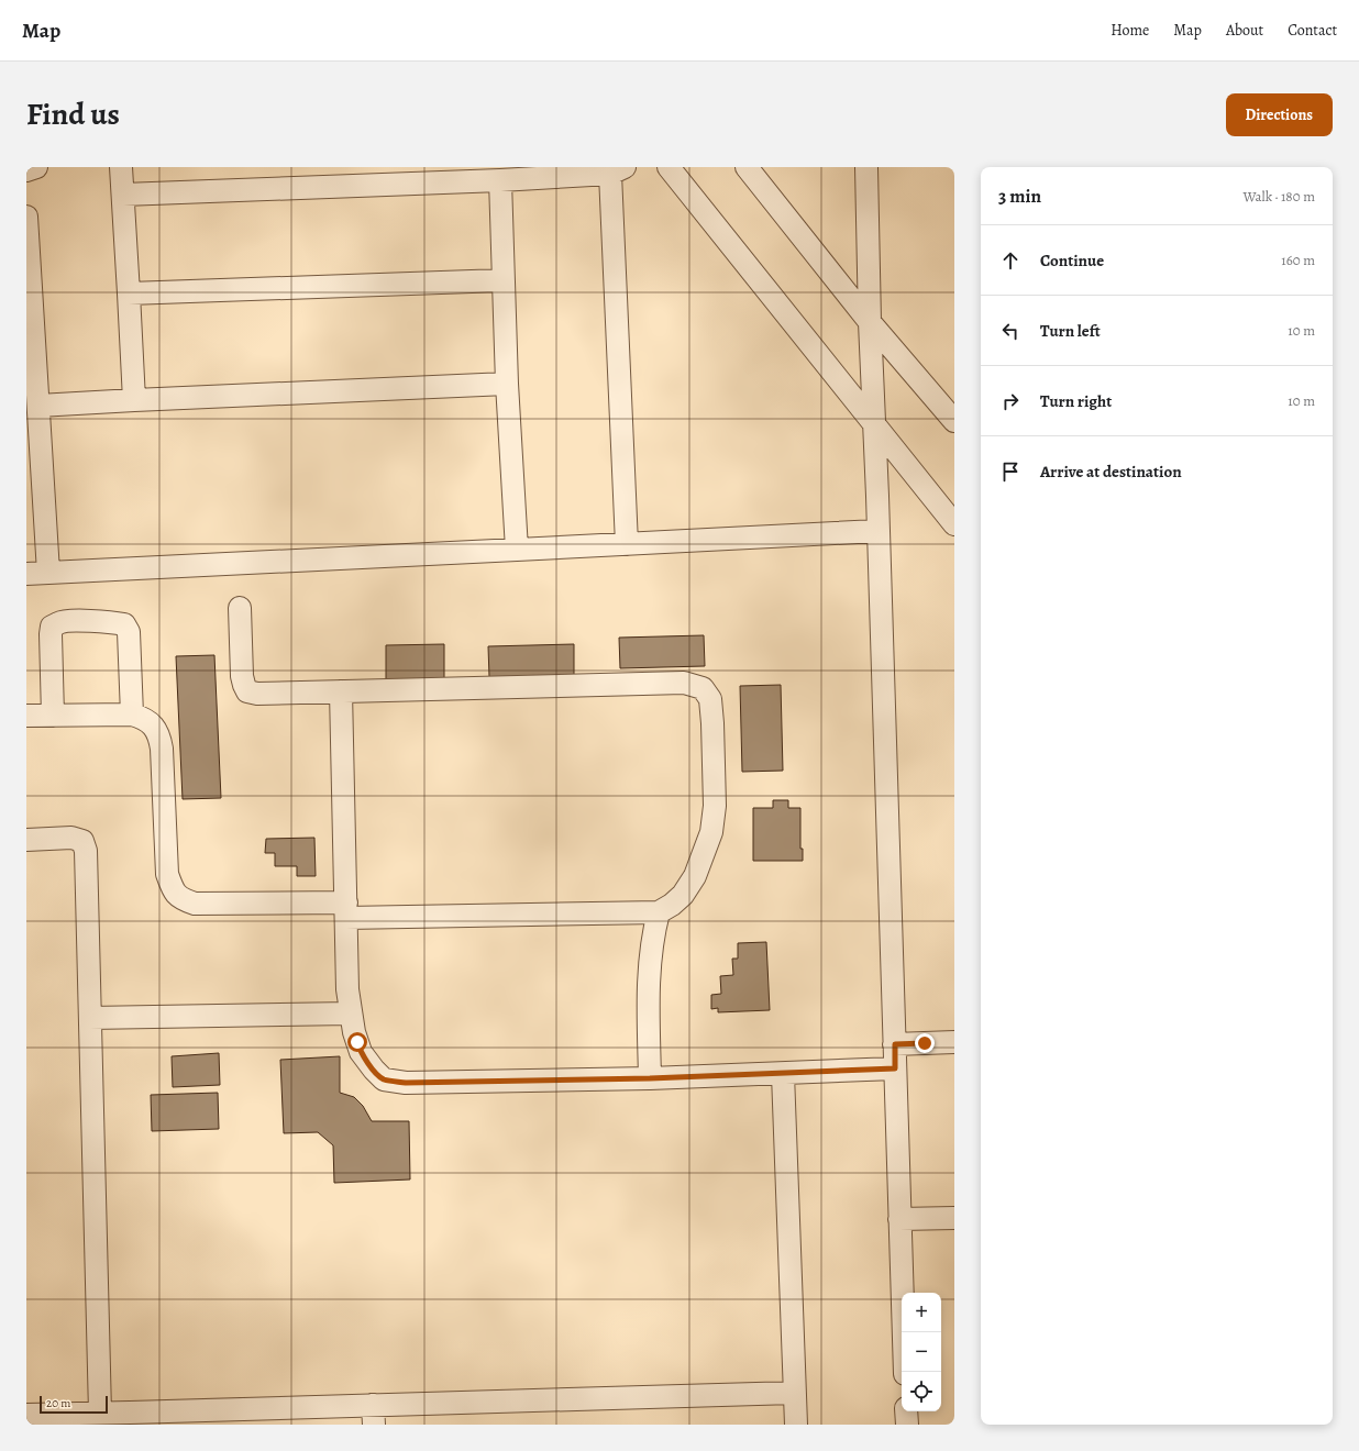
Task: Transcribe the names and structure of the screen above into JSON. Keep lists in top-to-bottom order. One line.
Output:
{"scale_bar":"20 m","page":{"header":"Map","nav":["Home","Map","About","Contact"],"title":"Find us","buttons":"Directions","heading":["3 min","Walk · 180 m"],"list":[["Continue","160 m"],["Turn left","10 m"],["Turn right","10 m"],"Arrive at destination"],"map_buttons":["+","−"],"scale":"20 m"}}
